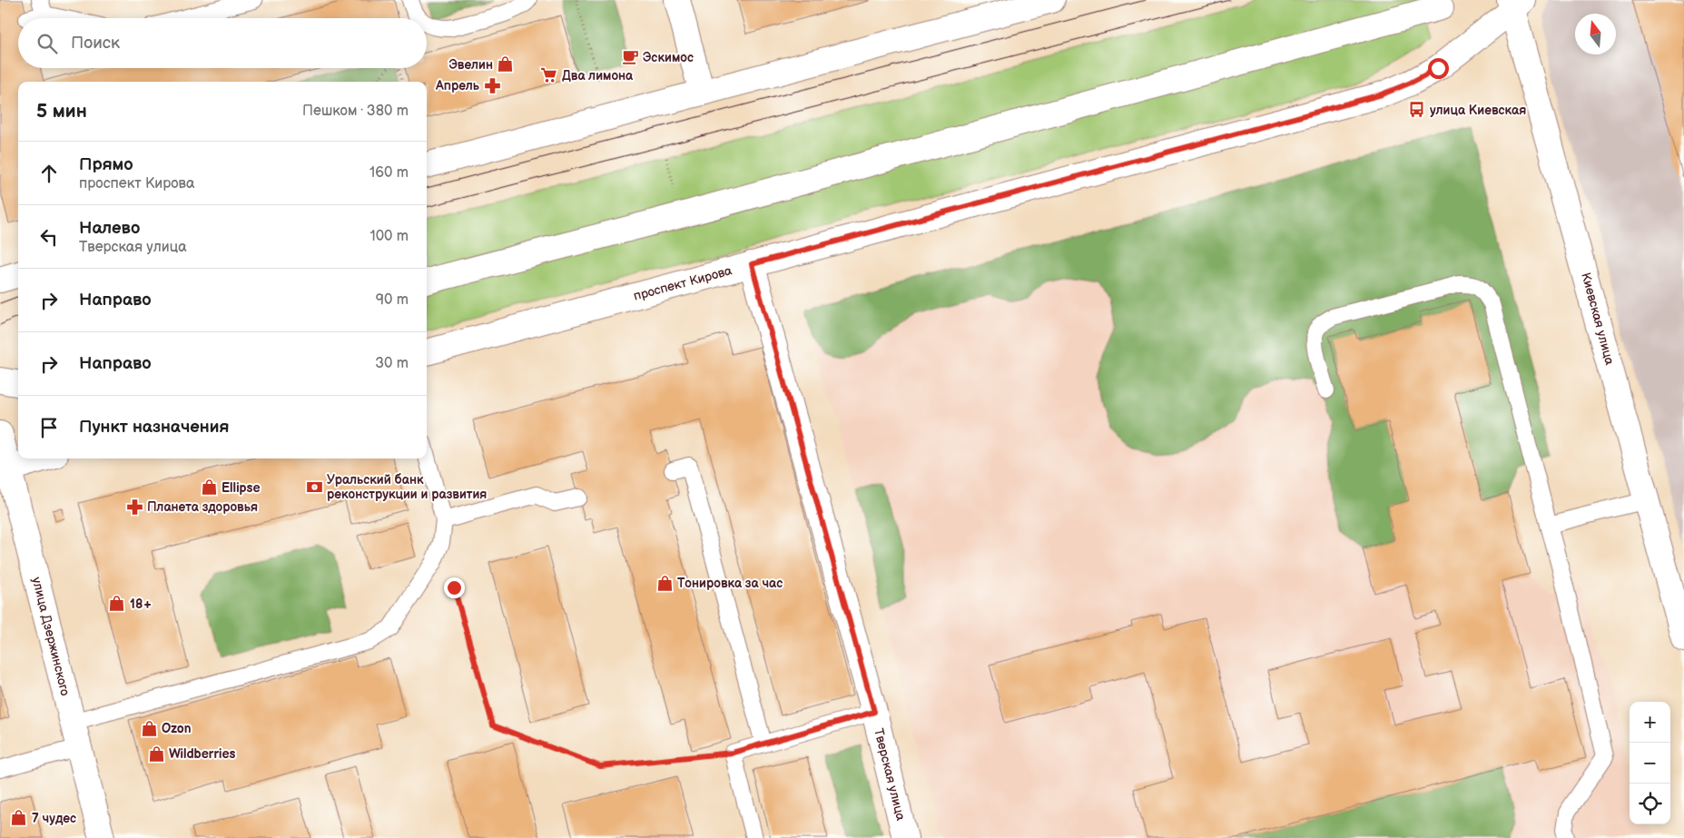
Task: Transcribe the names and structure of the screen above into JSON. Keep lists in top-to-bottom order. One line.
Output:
{"streets":{"street":["проспект Кирова","Киевская улица","улица Дзержинского","Тверская улица"]},"crossings":[["проспект Кирова","Киевская улица"],["проспект Кирова","Тверская улица"]],"places":{"cafe":["Эскимос"],"shop":["Эвелин","Ellipse","Тонировка за час","18+","Ozon","Wildberries","7 чудес"],"supermarket":["Два лимона"],"pharmacy":["Апрель","Планета здоровья"],"bus stop":["улица Киевская"],"bank":["Уральский банк реконструкции и развития"]},"north":"top","page":{"search":"Поиск","heading":["5 мин","Пешком · 380 m"],"list":[["Прямо","проспект Кирова","160 m"],["Налево","Тверская улица","100 m"],["Направо","90 m"],["Направо","30 m"],"Пункт назначения"],"map_buttons":["+","−"]}}
